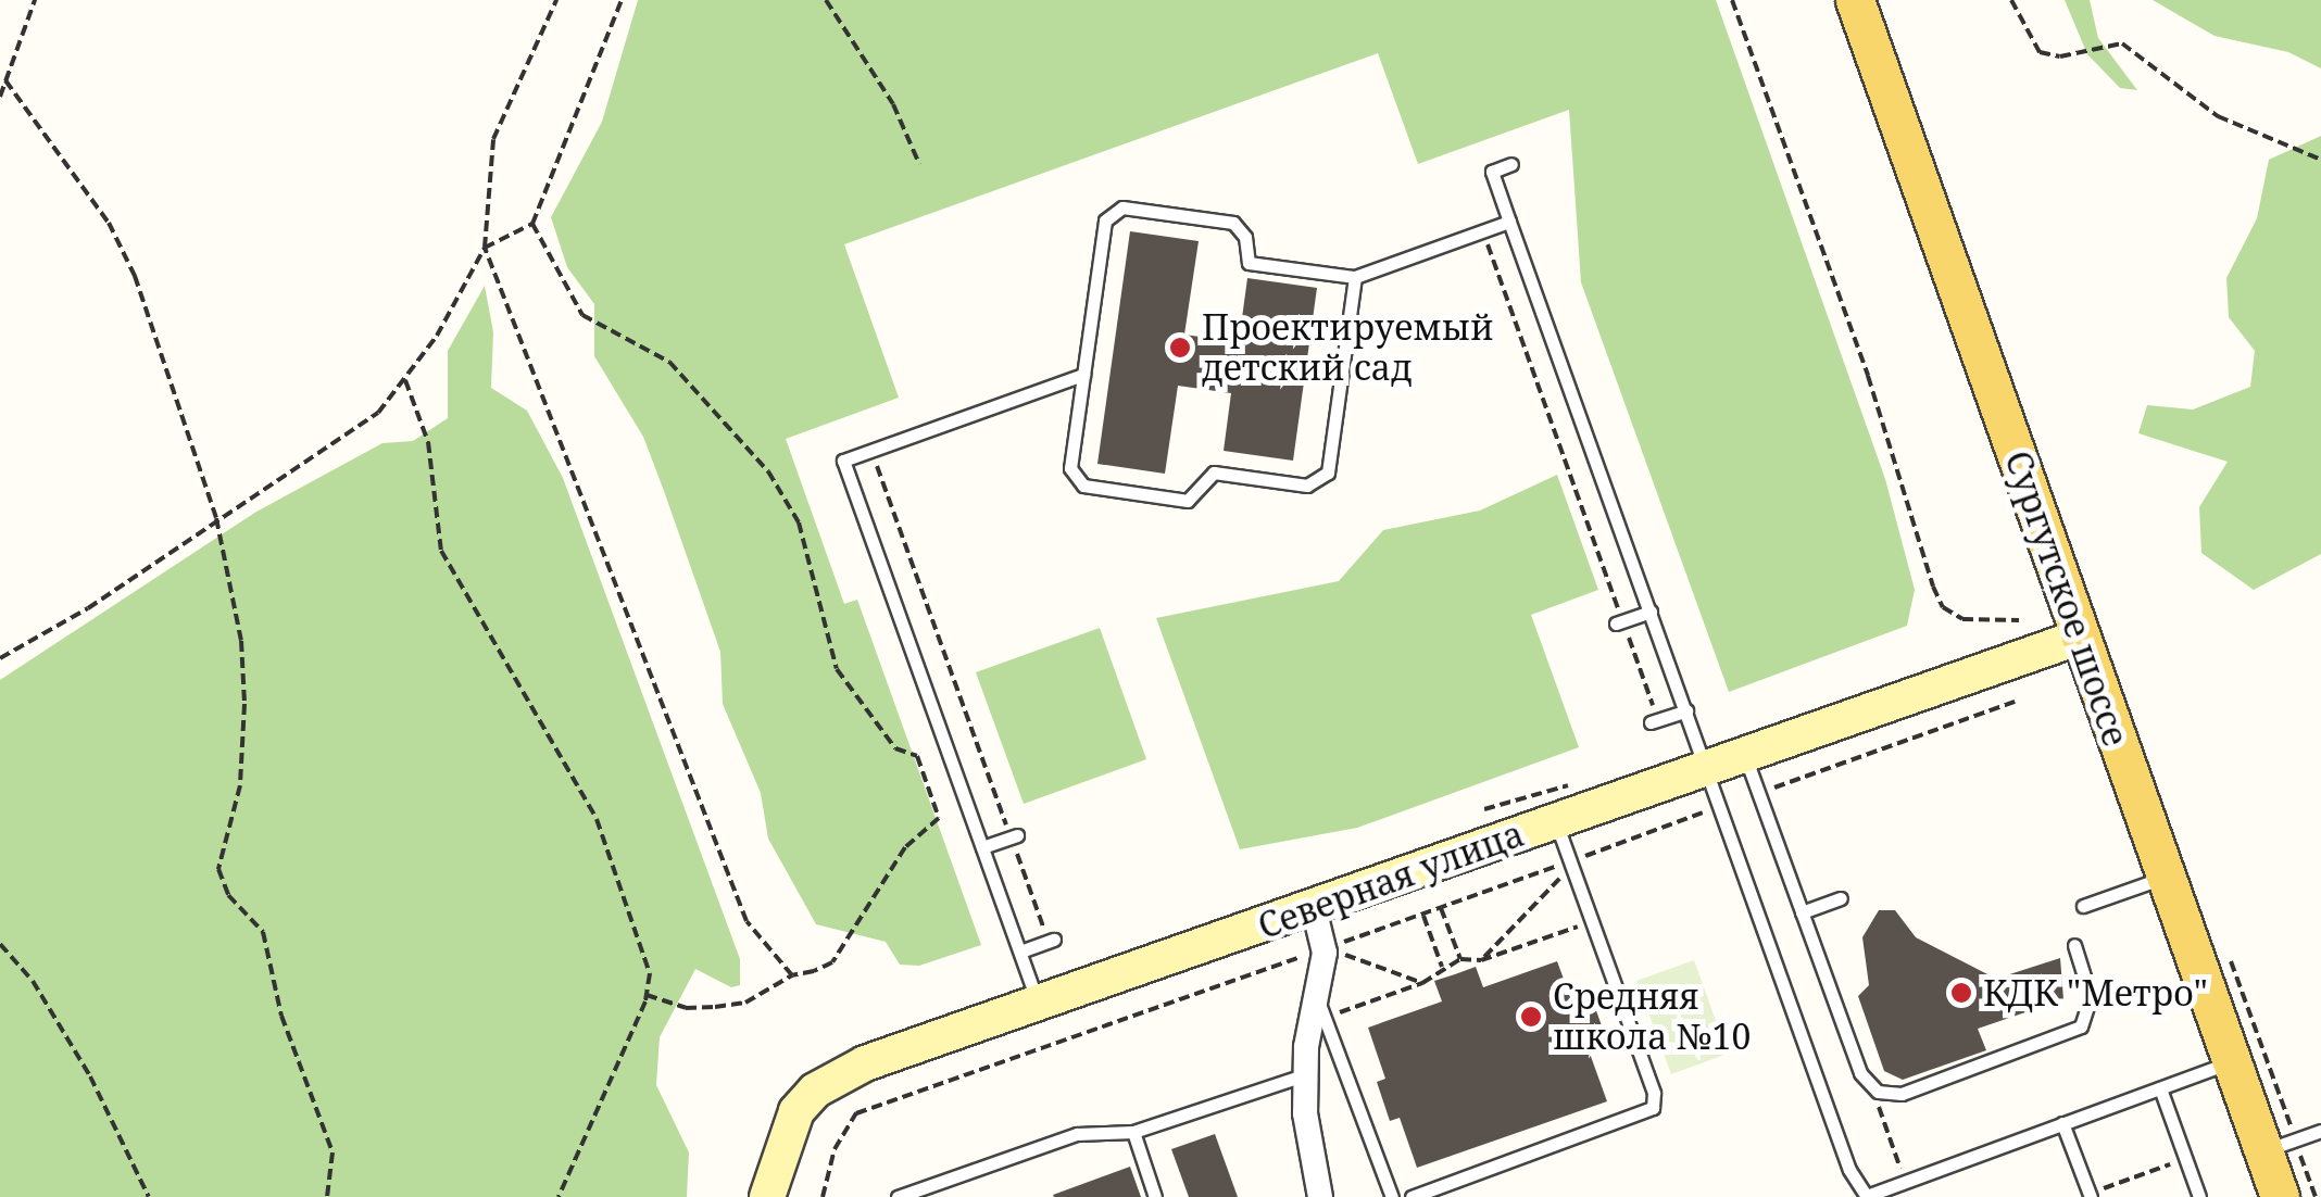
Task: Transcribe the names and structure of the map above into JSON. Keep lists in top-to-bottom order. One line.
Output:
{"streets":{"main road":["Сургутское шоссе"],"street":["Северная улица"]},"crossings":[["Сургутское шоссе","Северная улица"]],"places":["Проектируемый детский сад","КДК \"Метро\"","Средняя школа №10"]}
